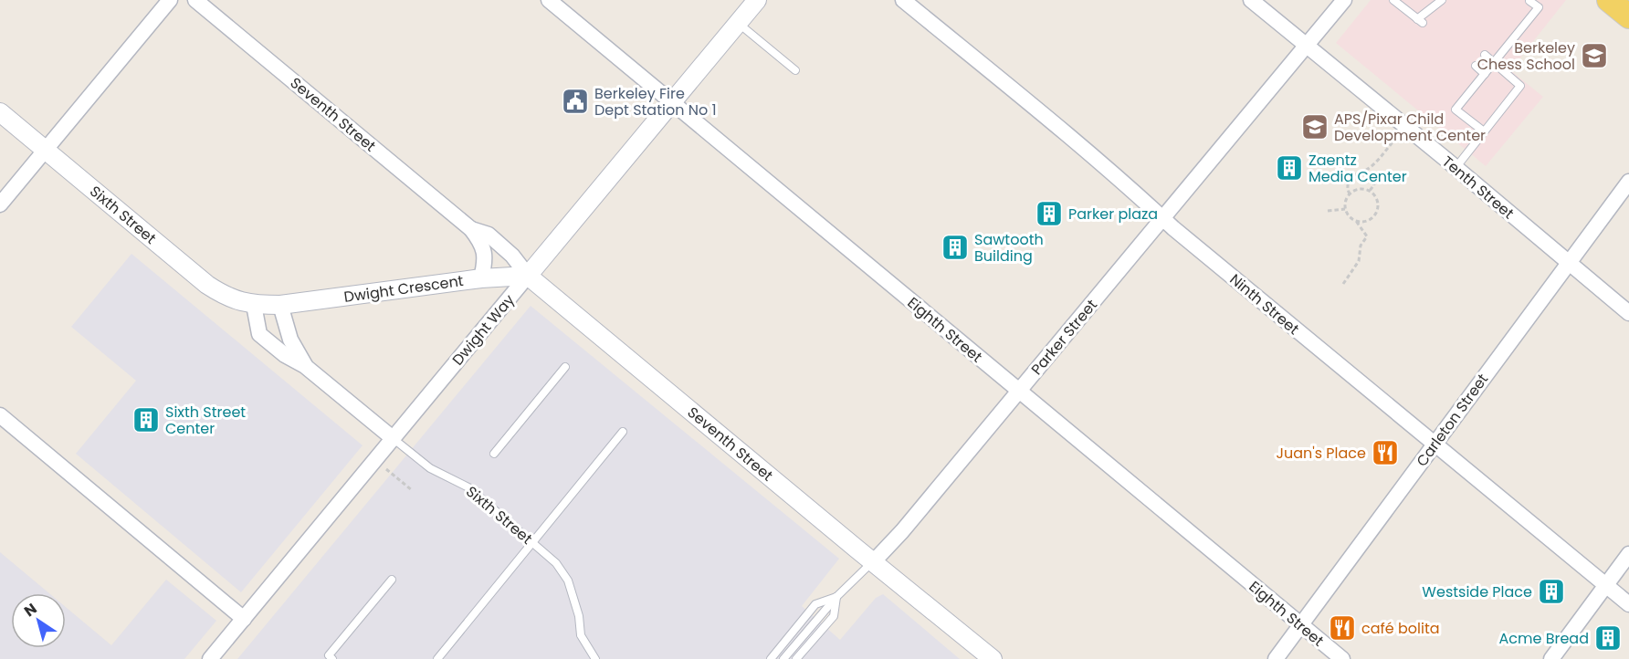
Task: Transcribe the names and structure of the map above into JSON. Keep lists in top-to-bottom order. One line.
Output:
{"streets":{"street":["Seventh Street","Tenth Street","Sixth Street","Dwight Crescent","Ninth Street","Dwight Way","Eighth Street","Parker Street","Carleton Street"]},"crossings":[["Seventh Street","Dwight Crescent"],["Seventh Street","Dwight Way"],["Seventh Street","Parker Street"],["Tenth Street","Parker Street"],["Tenth Street","Carleton Street"],["Sixth Street","Dwight Crescent"],["Sixth Street","Dwight Way"],["Dwight Crescent","Dwight Way"],["Ninth Street","Parker Street"],["Ninth Street","Carleton Street"],["Dwight Way","Eighth Street"],["Eighth Street","Parker Street"],["Eighth Street","Carleton Street"]],"places":{"school or university":["Berkeley Chess School","APS/Pixar Child Development Center"],"public building":["Berkeley Fire Dept Station No 1"],"building":["Zaentz Media Center","Parker plaza","Sawtooth Building","Sixth Street Center","Westside Place","Acme Bread"],"restaurant":["Juan's Place","café bolita"]},"north":"top left"}
